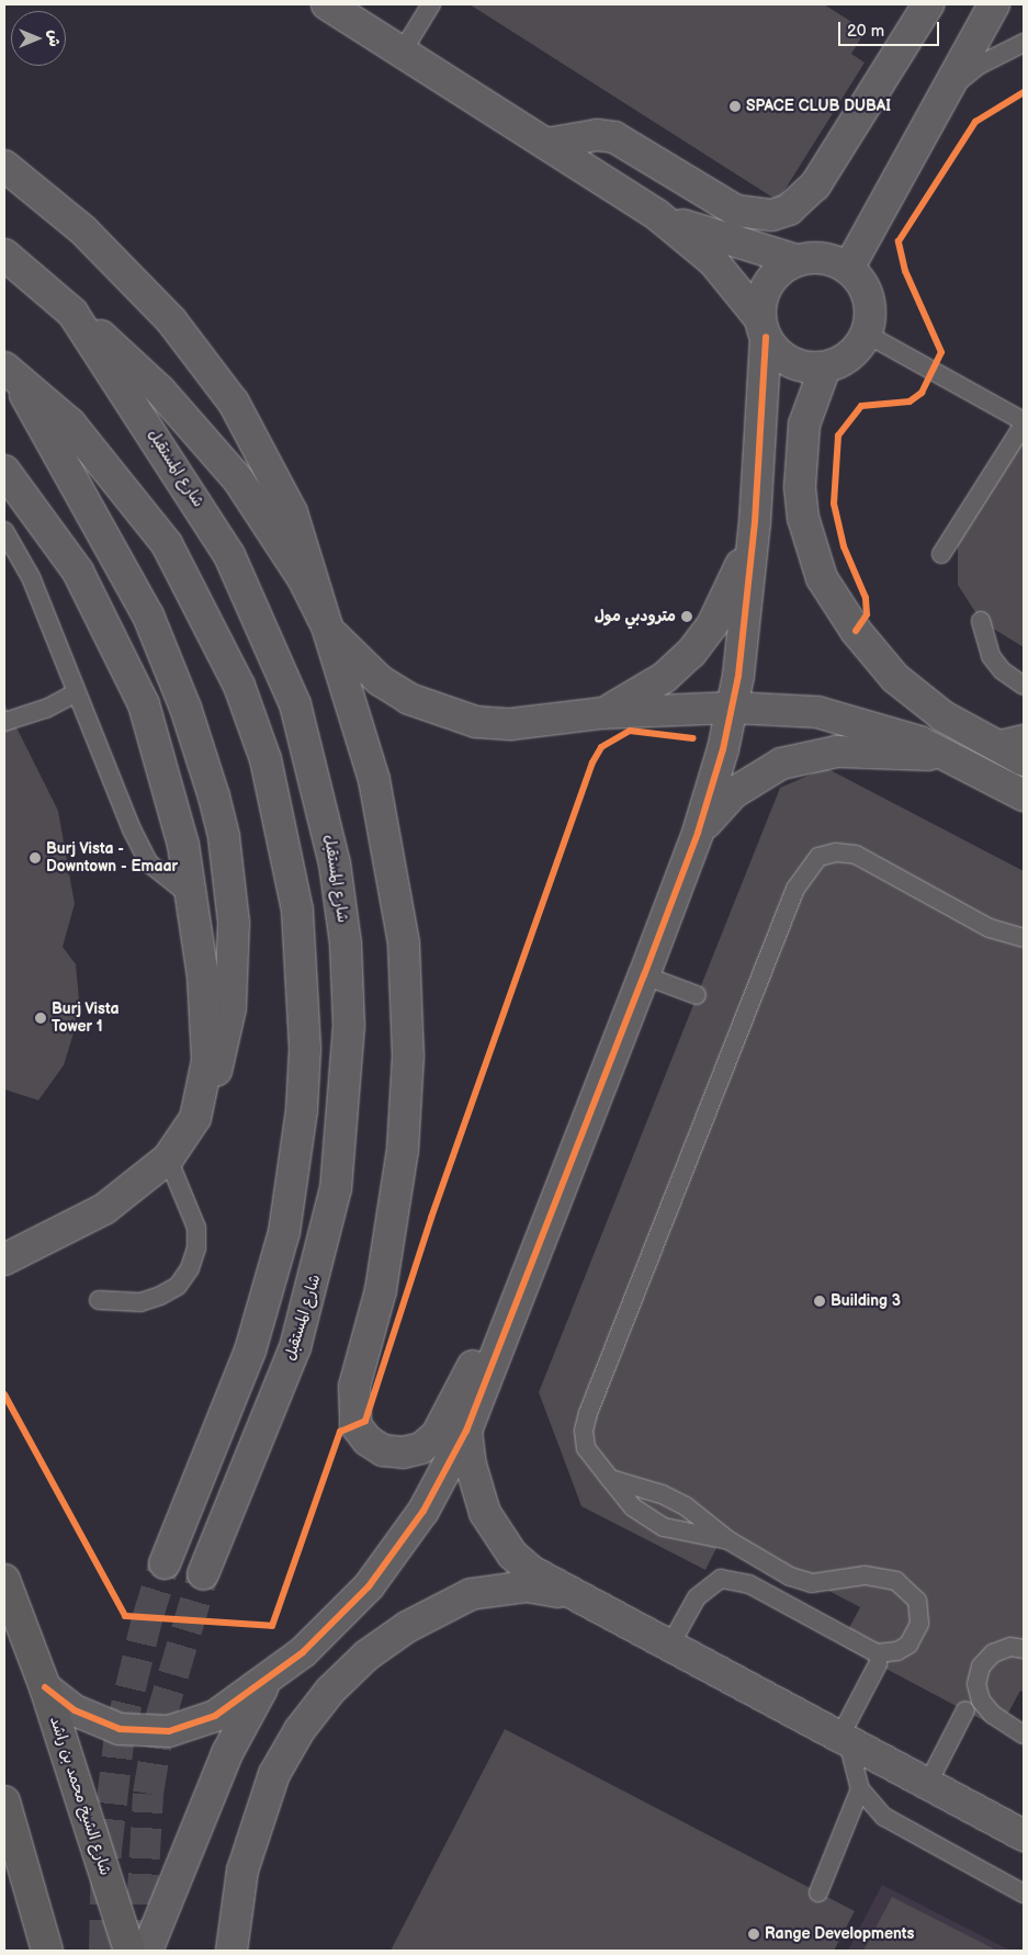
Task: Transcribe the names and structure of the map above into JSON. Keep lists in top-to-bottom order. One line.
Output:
{"streets":{"main road":["شارع الشيخ محمد بن راشد"],"street":["شارع المستقبل"]},"places":["SPACE CLUB DUBAI","مترودبي مول","Burj Vista - Downtown - Emaar","Burj Vista Tower 1","Building 3","Range Developments"],"scale_bar":"20 m","north":"right"}
